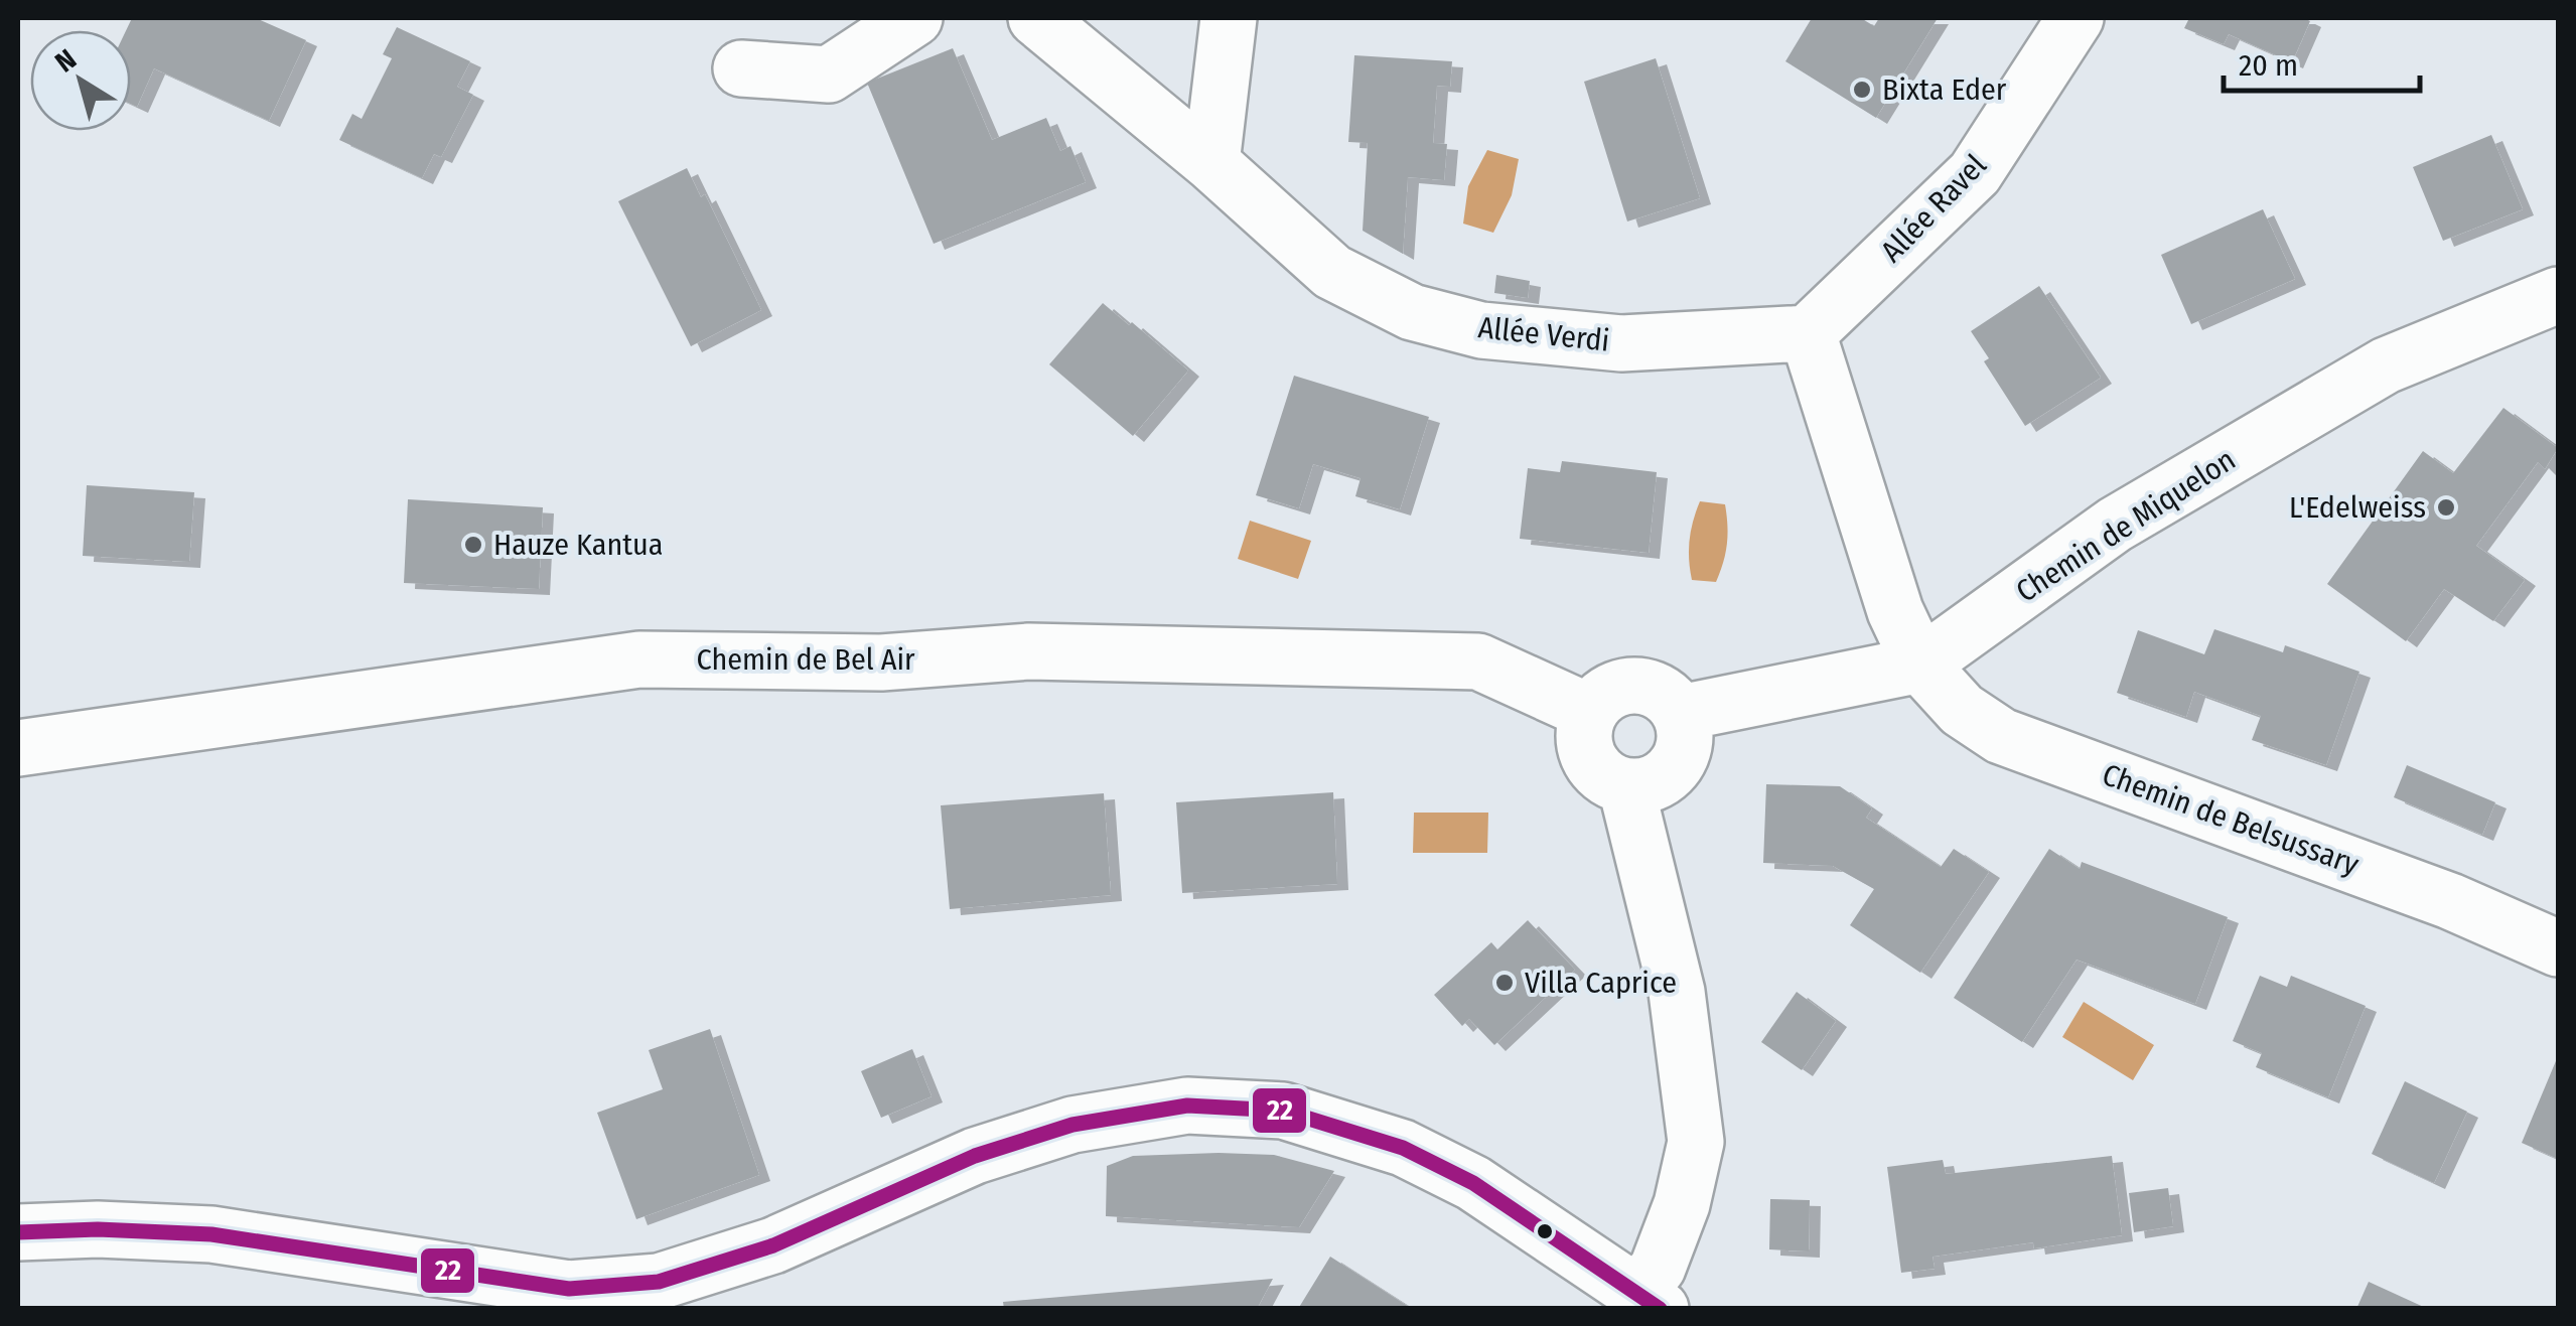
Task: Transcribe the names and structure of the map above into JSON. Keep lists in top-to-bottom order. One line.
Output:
{"streets":{"street":["Allée Ravel","Allée Verdi","Chemin de Miquelon","Chemin de Bel Air","Chemin de Belsussary"]},"crossings":[["Allée Ravel","Allée Verdi"],["Chemin de Miquelon","Chemin de Bel Air"],["Chemin de Miquelon","Chemin de Belsussary"]],"places":["Bixta Eder","L'Edelweiss","Hauze Kantua","Villa Caprice"],"lines":["transit line 22"],"scale_bar":"20 m","north":"top left"}
